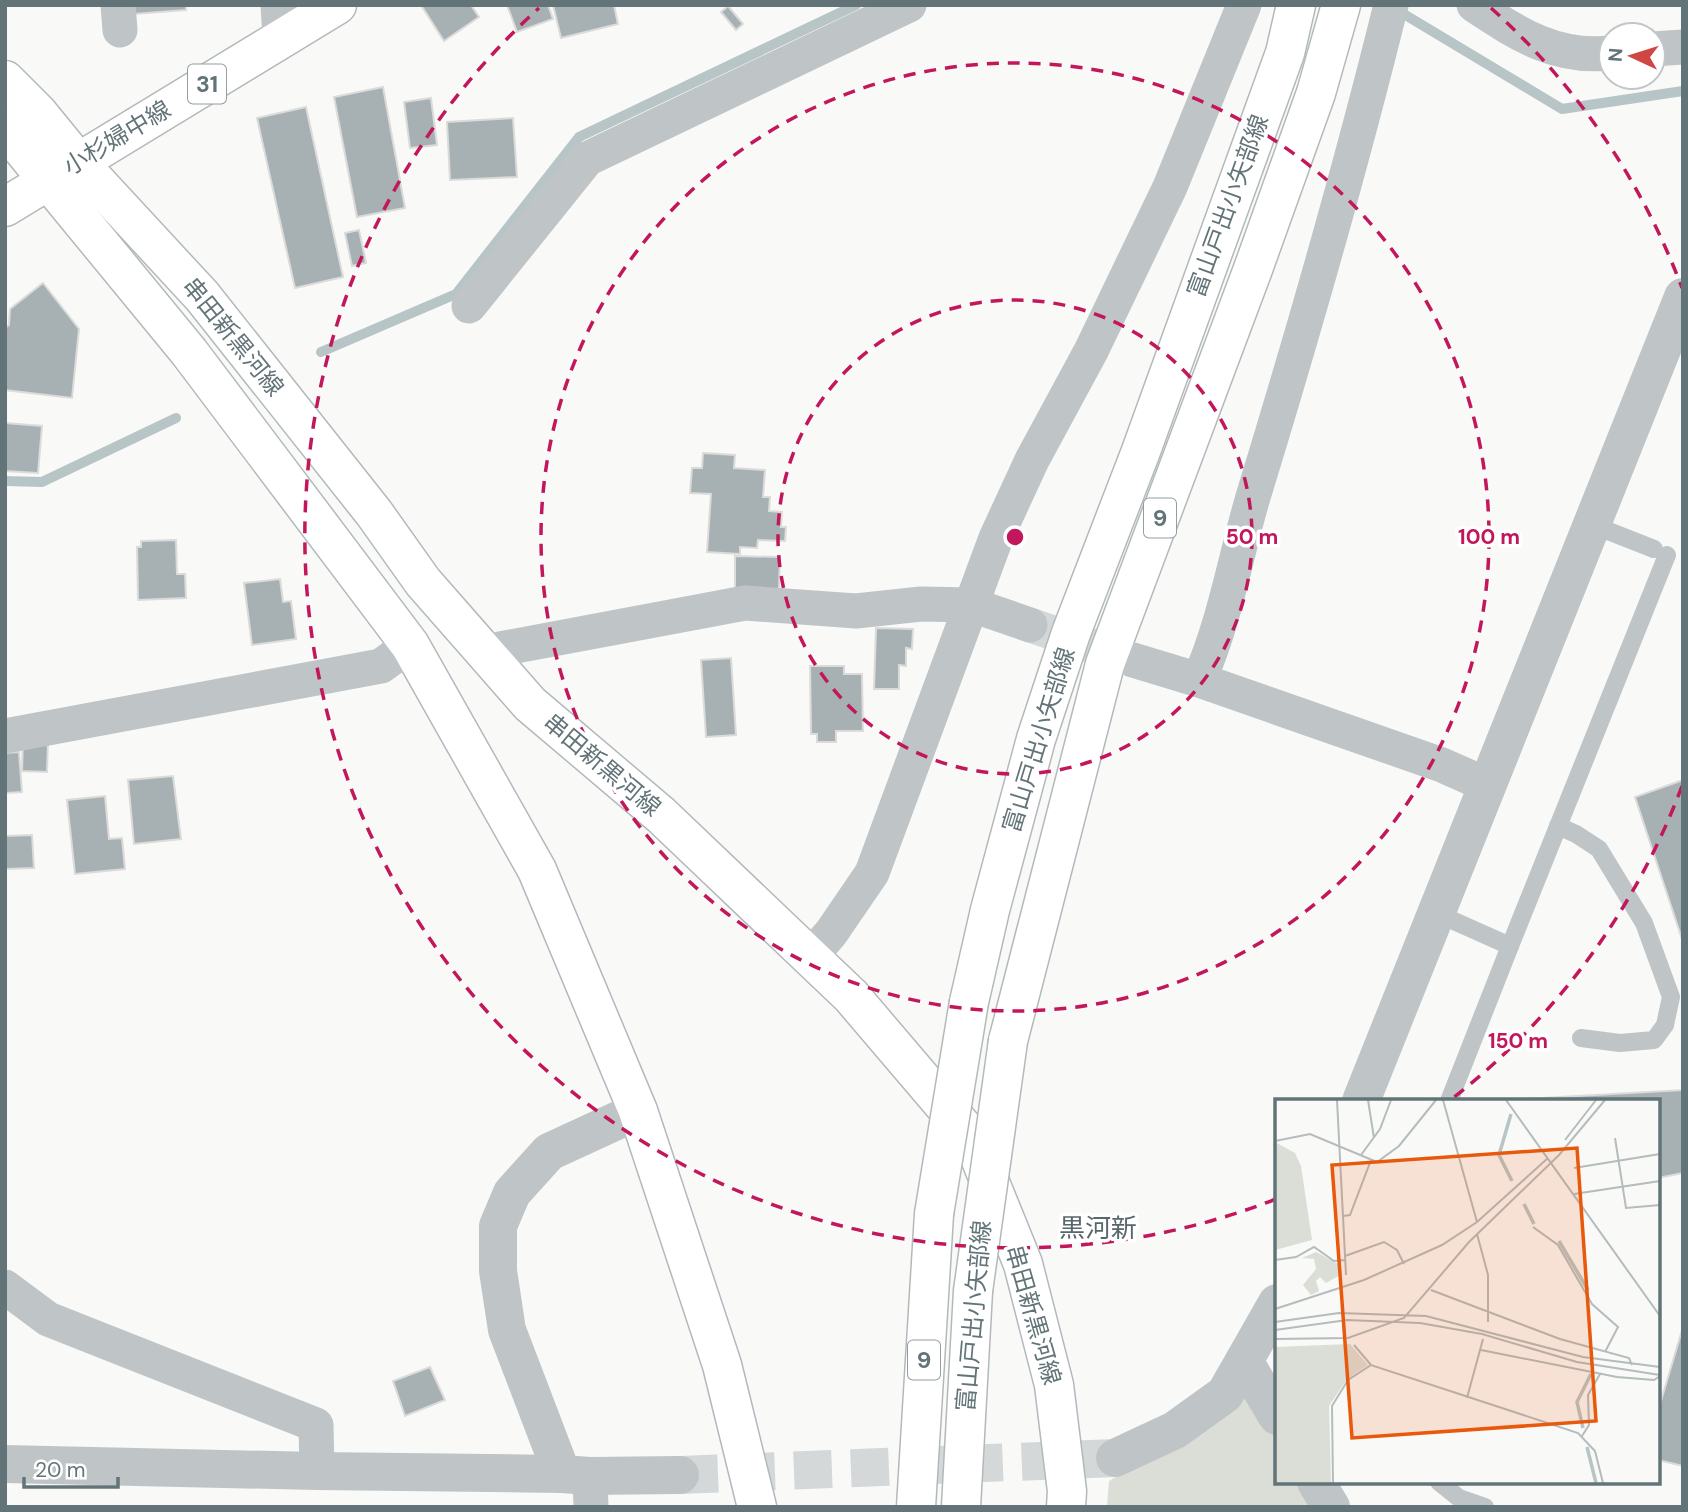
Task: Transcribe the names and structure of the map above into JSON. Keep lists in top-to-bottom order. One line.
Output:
{"streets":{"main road":["31","小杉婦中線","富山戸出小矢部線","串田新黒河線","9"]},"crossings":[["小杉婦中線","串田新黒河線"]],"districts":["黒河新"],"scale_bar":"20 m","north":"left","rings":["50 m","100 m","150 m"]}
